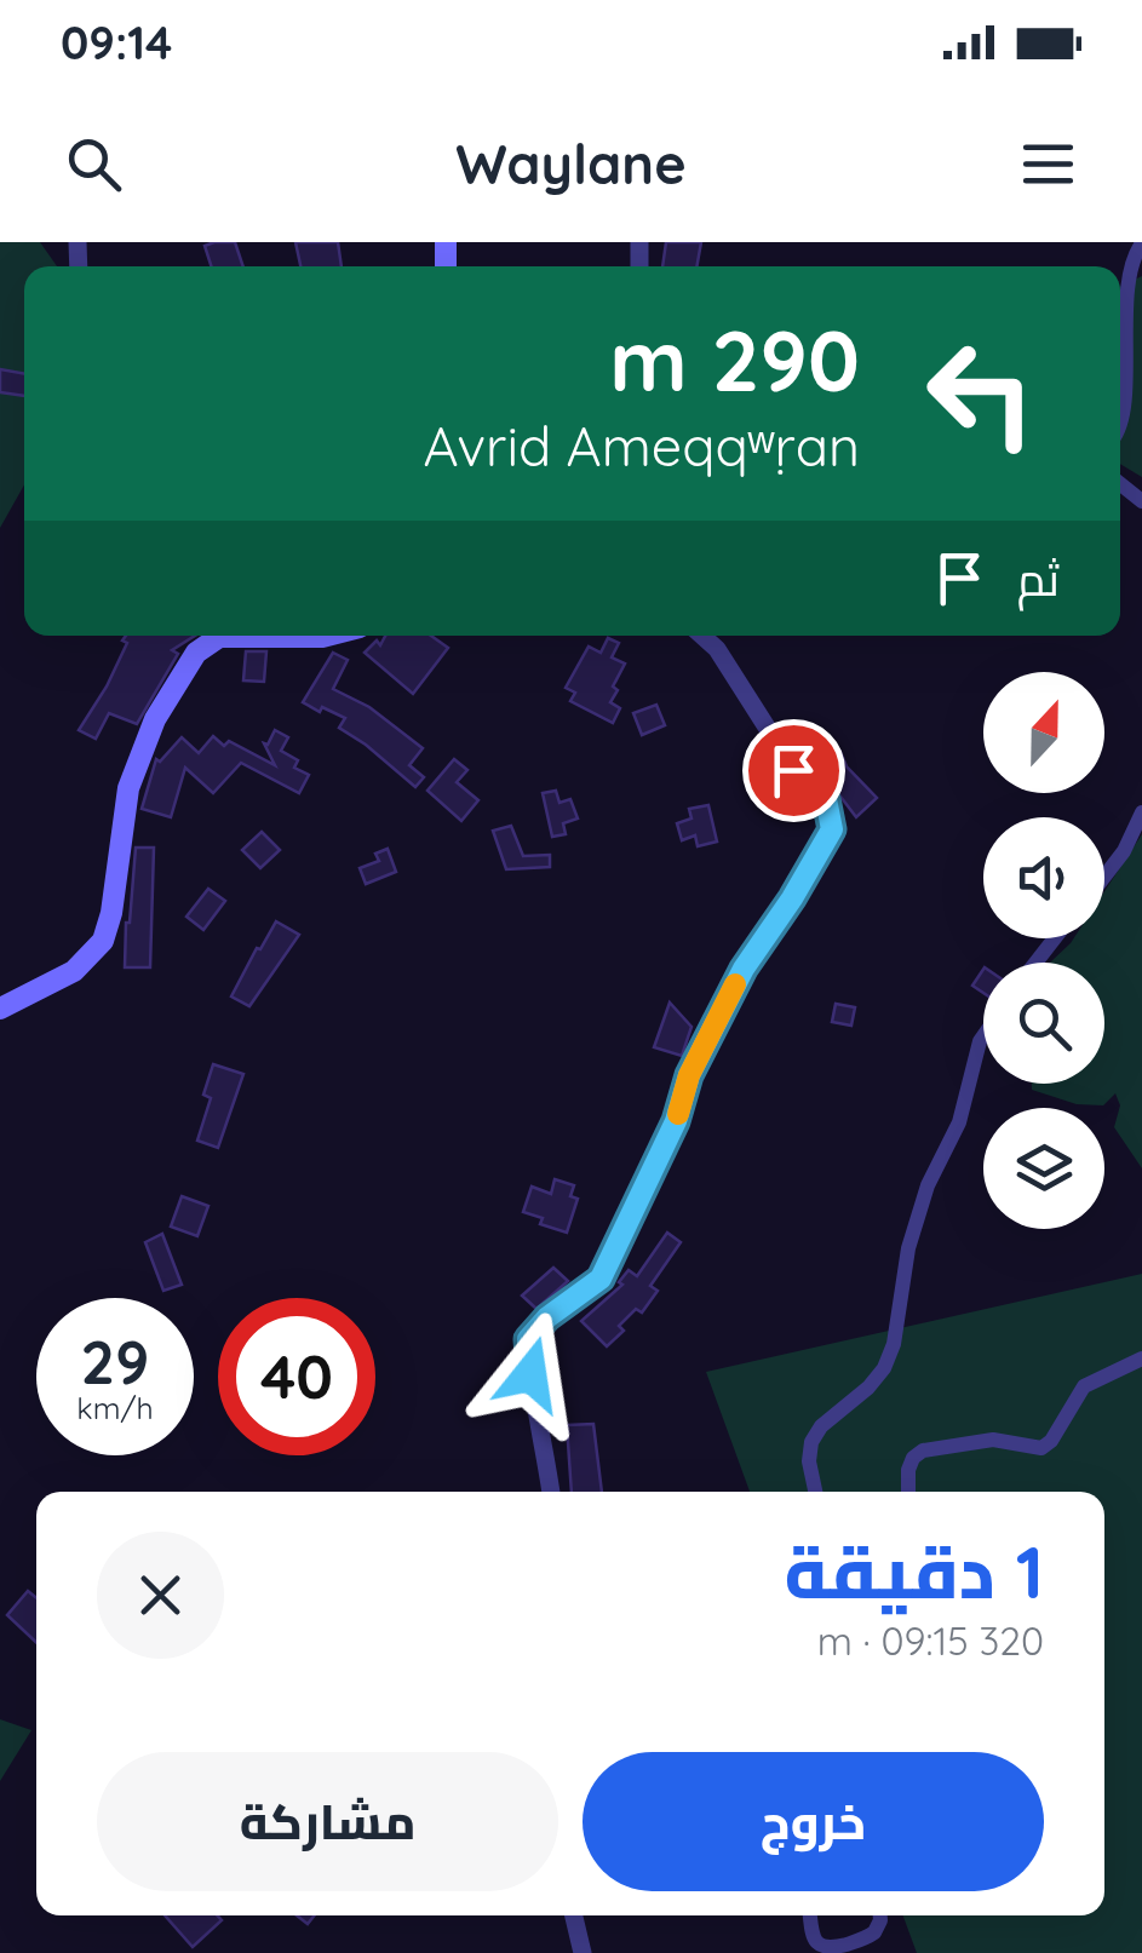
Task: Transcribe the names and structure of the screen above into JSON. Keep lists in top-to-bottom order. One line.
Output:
{"north":"top","page":{"status":"09:14","header":"Waylane","turn":["290 m","Avrid Ameqqʷṛan"],"then":"ثم","speed":"29 km/h","limit":"40","heading":["1 دقيقة","320 m · 09:15"],"buttons":["خروج","مشاركة"]}}
